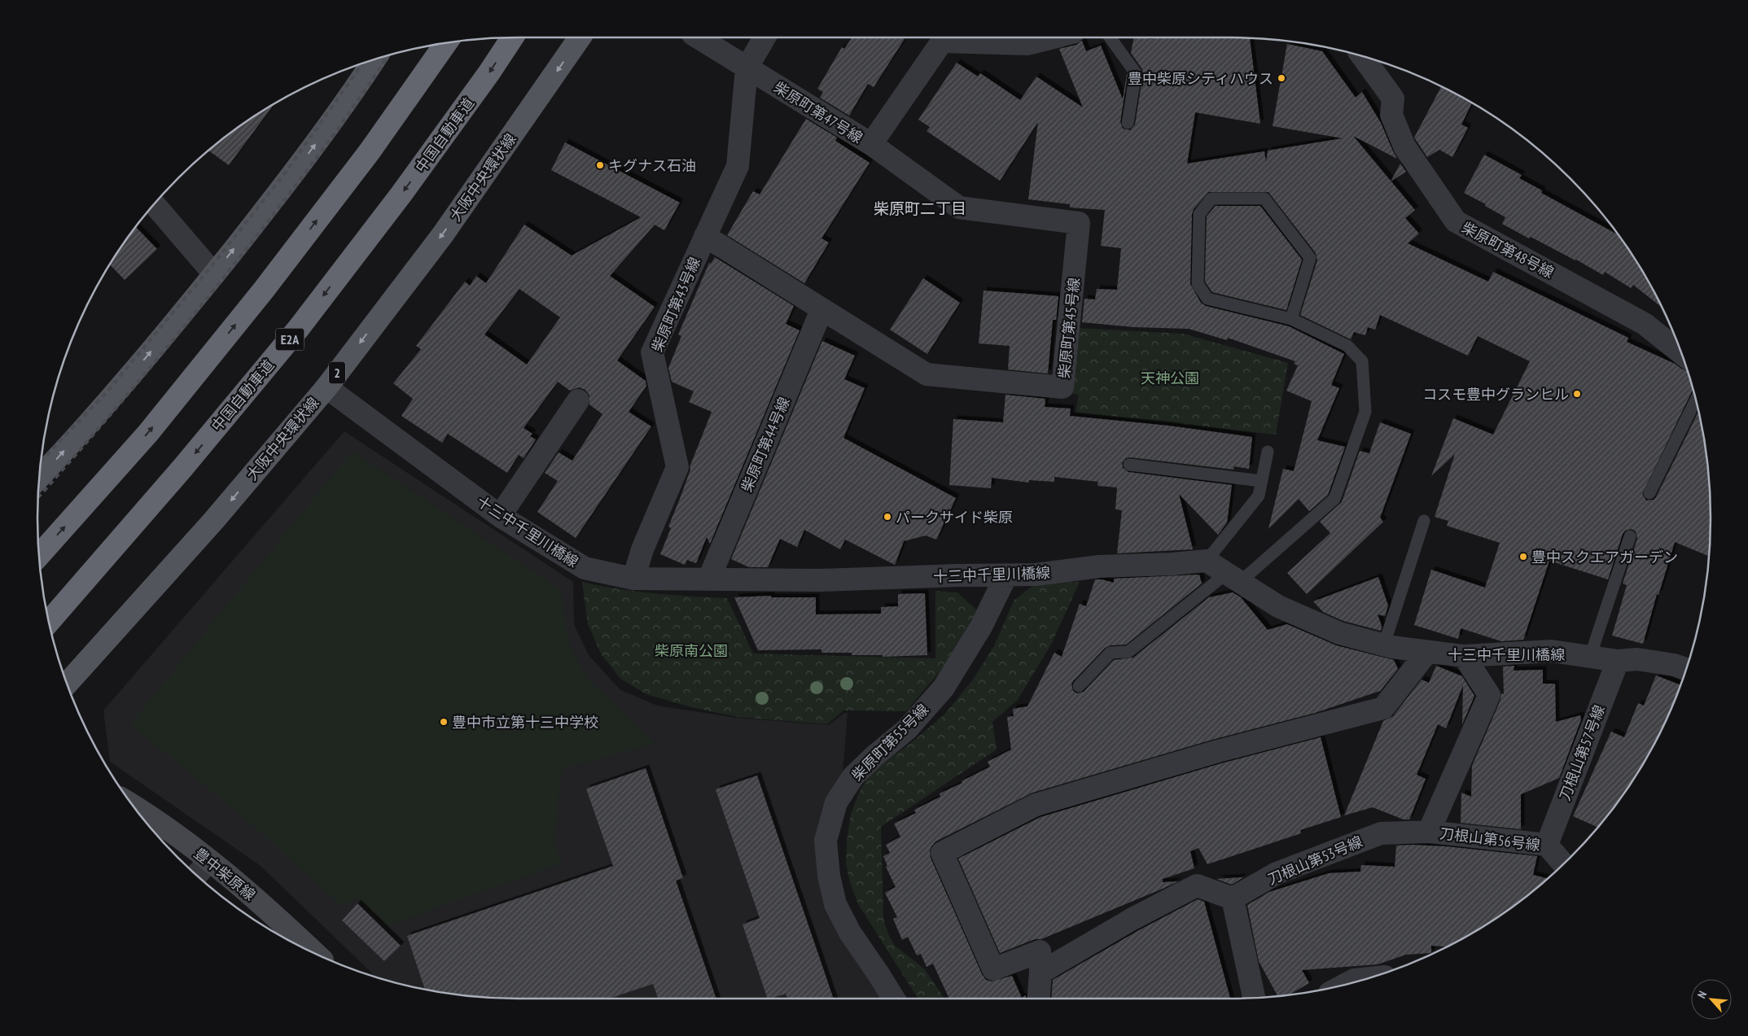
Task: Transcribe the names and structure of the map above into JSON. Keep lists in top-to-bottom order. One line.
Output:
{"streets":{"highway":["中国自動車道","E2A"],"main road":["大阪中央環状線","2"],"street":["柴原町第47号線","柴原町第48号線","柴原町第43号線","柴原町第45号線","柴原町第44号線","十三中千里川橋線","柴原町第55号線","刀根山第57号線","刀根山第56号線","刀根山第53号線","豊中柴原線"]},"crossings":[["柴原町第47号線","柴原町第43号線"],["柴原町第47号線","柴原町第45号線"],["大阪中央環状線","十三中千里川橋線"],["柴原町第43号線","柴原町第45号線"],["柴原町第43号線","十三中千里川橋線"],["柴原町第45号線","柴原町第44号線"],["柴原町第44号線","十三中千里川橋線"],["十三中千里川橋線","柴原町第55号線"],["十三中千里川橋線","刀根山第57号線"],["刀根山第57号線","刀根山第56号線"],["刀根山第56号線","刀根山第53号線"]],"districts":["柴原町二丁目"],"parks":["天神公園","柴原南公園"],"places":["豊中柴原シティハウス","キグナス石油","コスモ豊中グランヒル","パークサイド柴原","豊中スクエアガーデン","豊中市立第十三中学校"],"north":"top left"}
